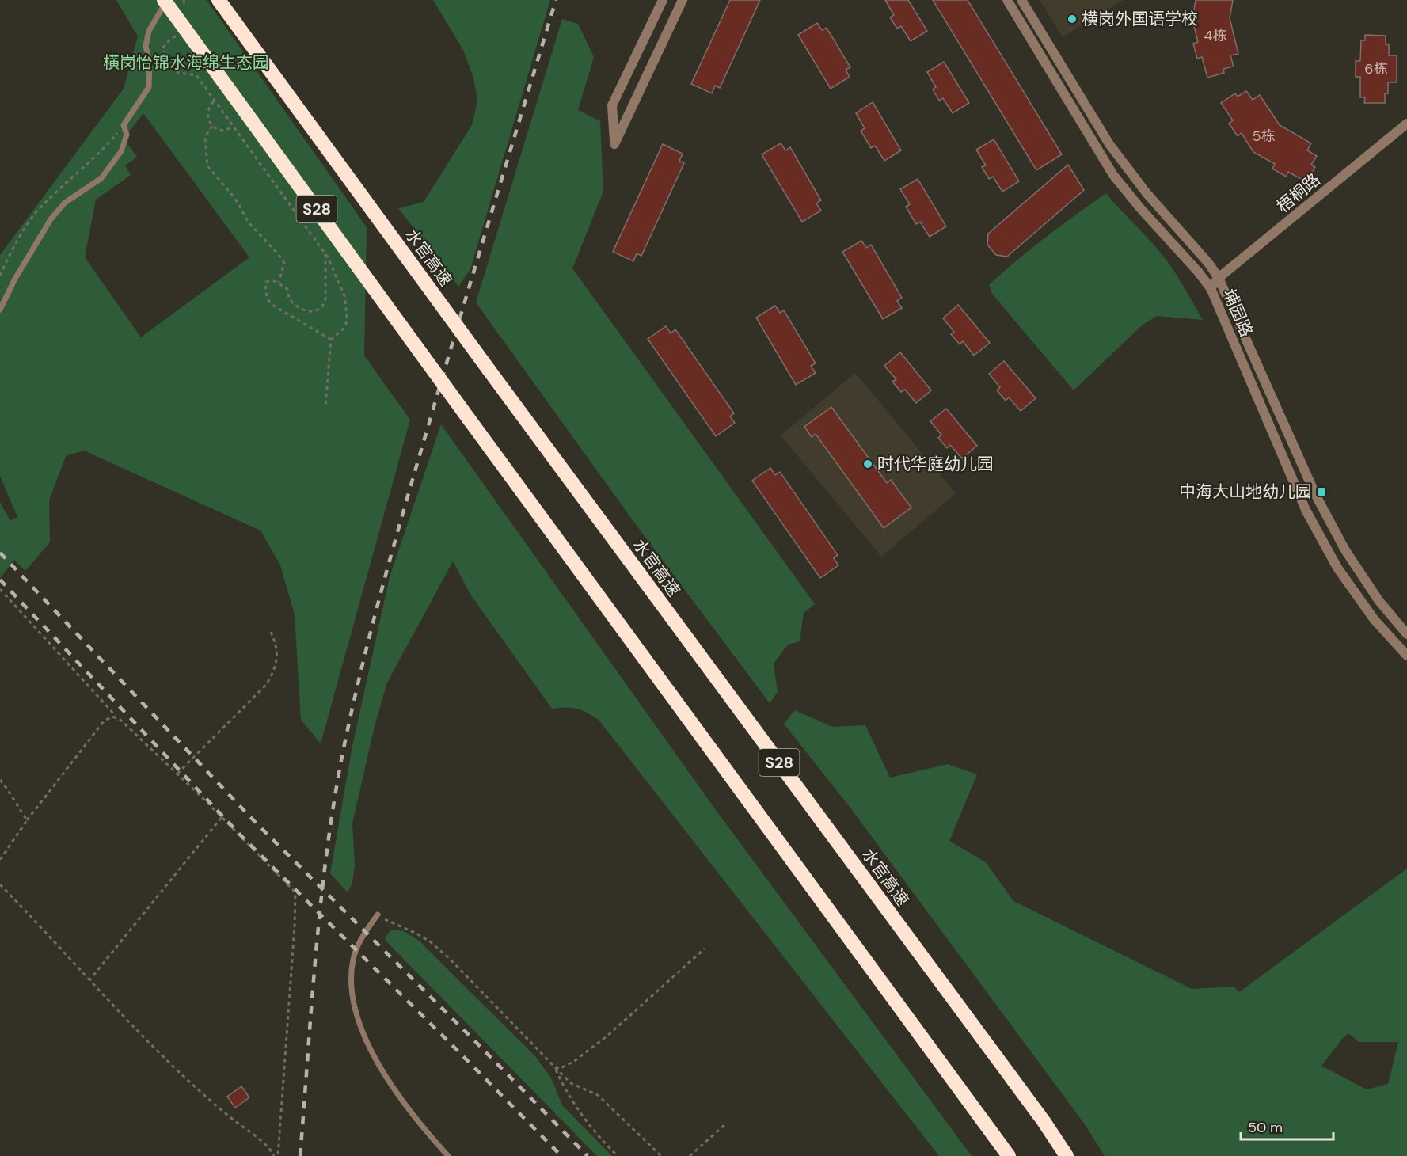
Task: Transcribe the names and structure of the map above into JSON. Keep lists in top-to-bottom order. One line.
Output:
{"streets":{"highway":["S28","水官高速"],"street":["梧桐路","埔园路"]},"crossings":[["梧桐路","埔园路"]],"parks":["横岗怡锦水海绵生态园"],"places":{"other":["横岗外国语学校","时代华庭幼儿园"],"transit":["中海大山地幼儿园"]},"house_numbers":["4栋","6栋","5栋"],"scale_bar":"50 m"}
